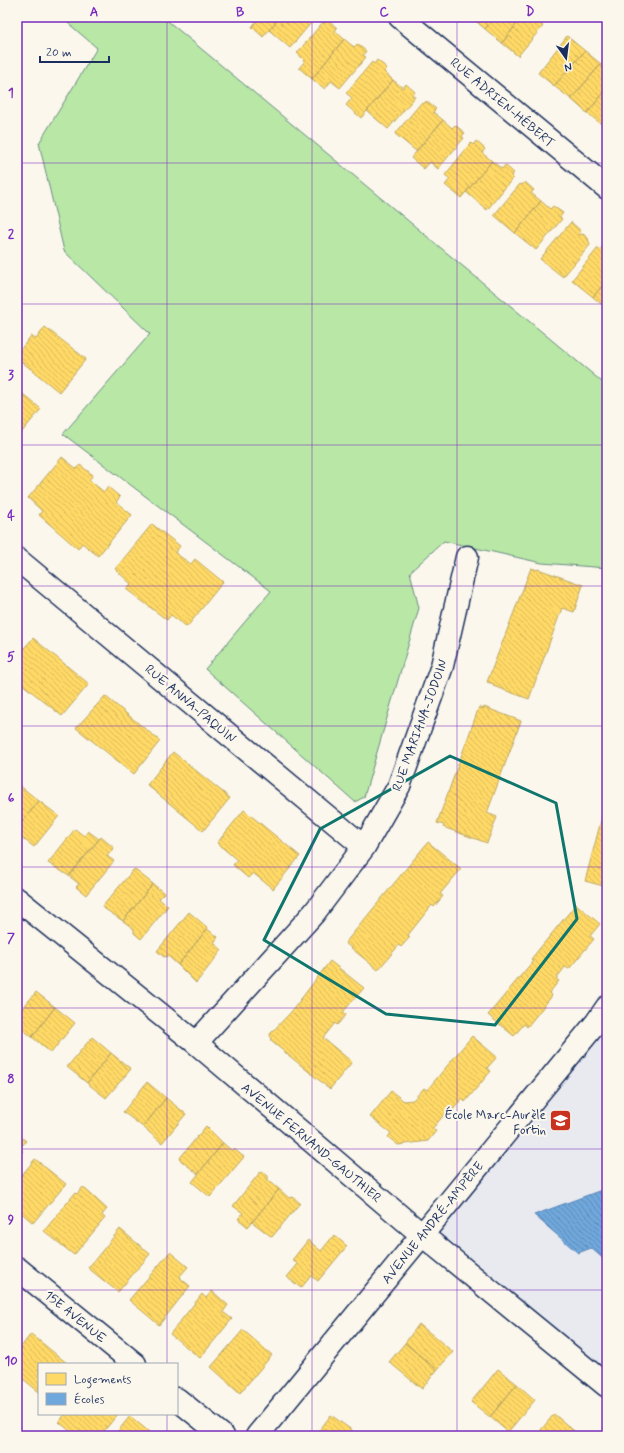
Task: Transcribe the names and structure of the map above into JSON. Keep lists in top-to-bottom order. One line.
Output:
{"streets":{"street":["RUE ADRIEN-HÉBERT","RUE ANNA-PAQUIN","RUE MARIANA-JODOIN","AVENUE FERNAND-GAUTHIER","AVENUE ANDRÉ-AMPÈRE","15E AVENUE"]},"crossings":[["RUE ANNA-PAQUIN","RUE MARIANA-JODOIN"],["RUE MARIANA-JODOIN","AVENUE FERNAND-GAUTHIER"],["AVENUE FERNAND-GAUTHIER","AVENUE ANDRÉ-AMPÈRE"]],"places":{"school or university":["École Marc-Aurèle Fortin"]},"legend":["Logements","Écoles"],"scale_bar":"20 m","north":"bottom","grid":{"columns":["A","B","C","D"],"rows":["1","2","3","4","5","6","7","8","9","10"]}}
